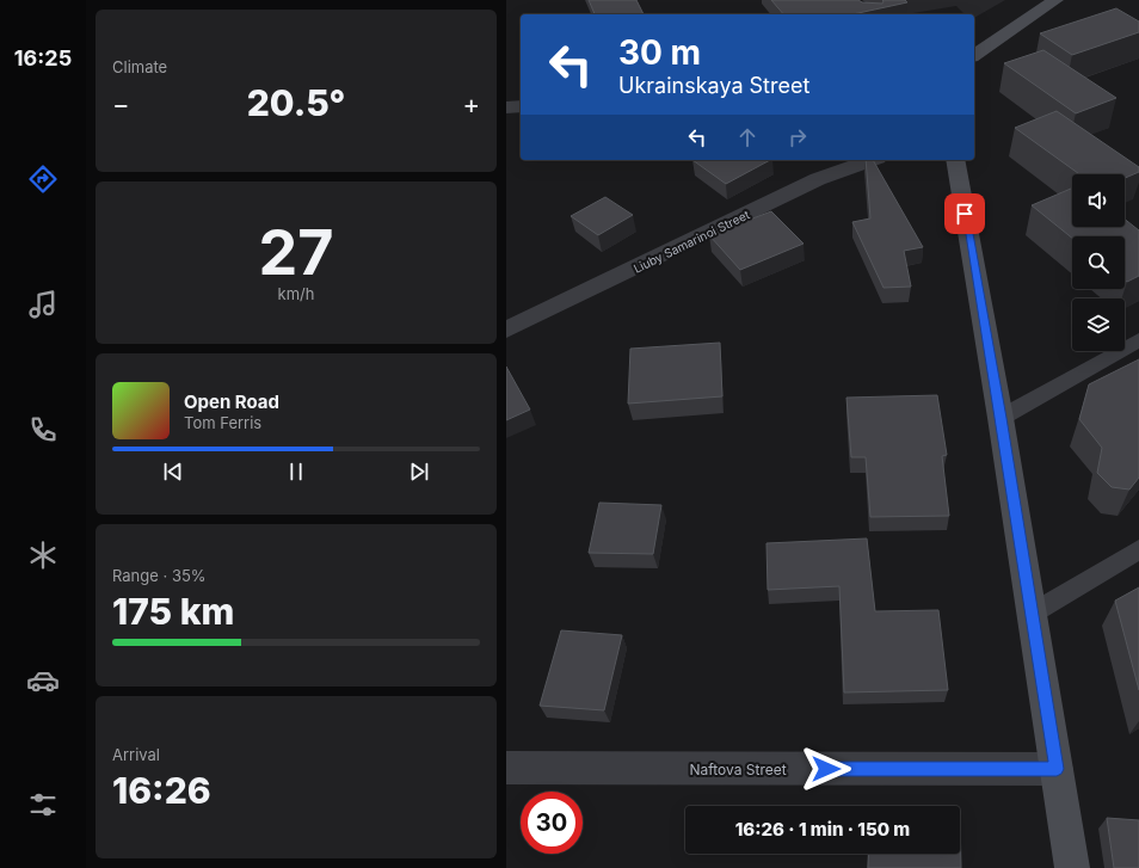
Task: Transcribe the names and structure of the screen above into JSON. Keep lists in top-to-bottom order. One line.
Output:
{"streets":{"street":["Liuby Samarinoi Street","Naftova Street"]},"page":{"tabs":"16:25","tile":["Climate",["27","km/h"],["Range · 35%","175 km"],["Arrival","16:26"]],"turn":["30 m","Ukrainskaya Street"],"heat":["−","20.5°","+"],"song":["Open Road","Tom Ferris"],"limit":"30","trip":"16:26 · 1 min · 150 m"}}
